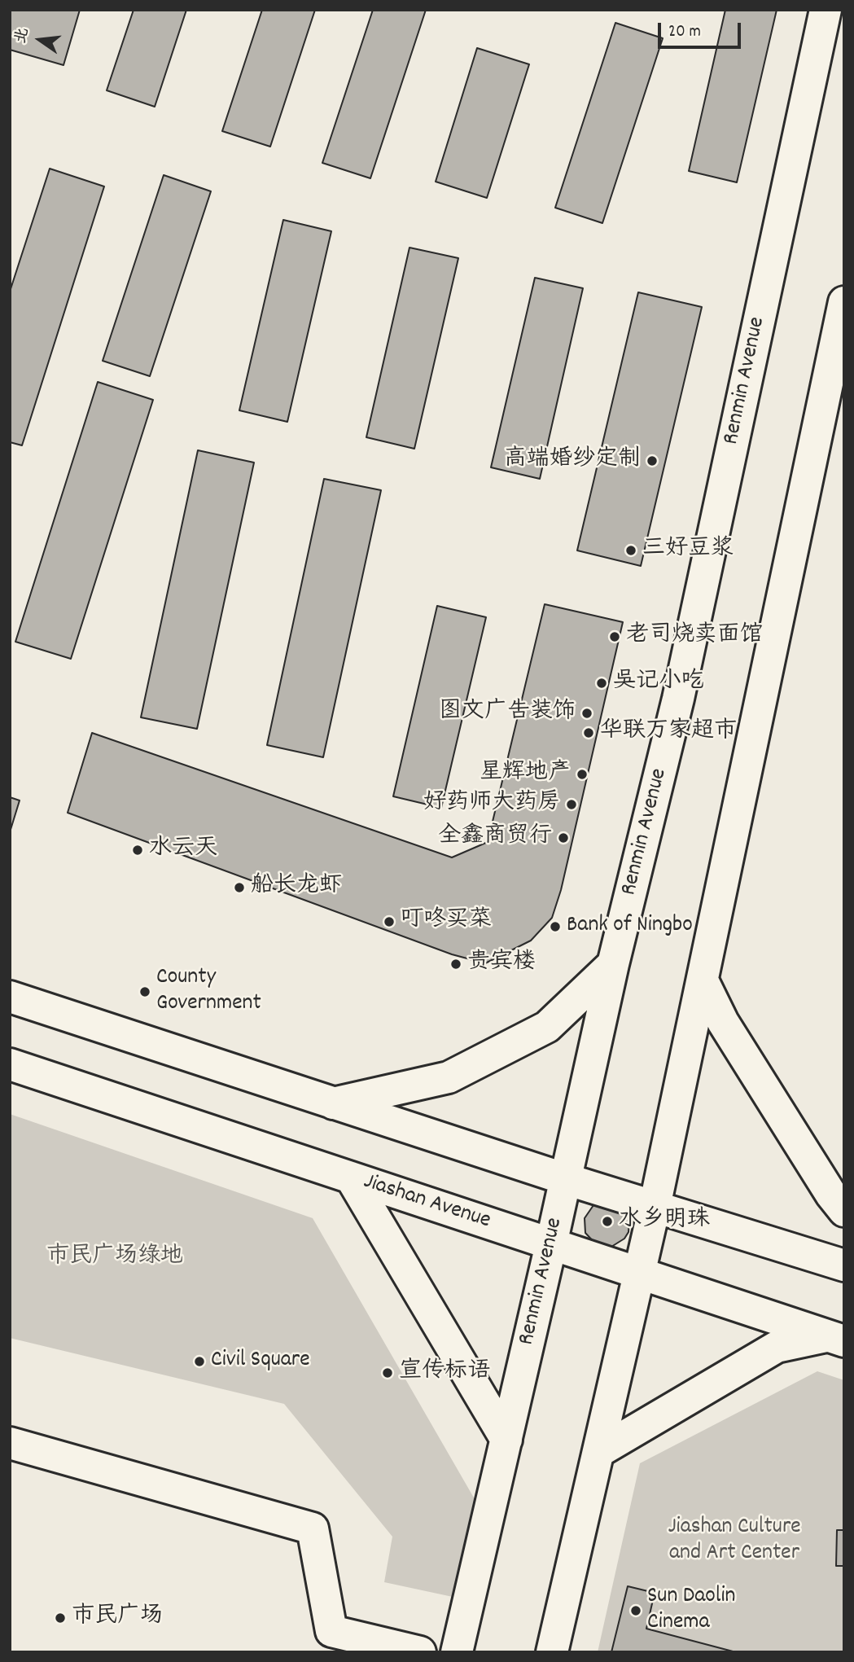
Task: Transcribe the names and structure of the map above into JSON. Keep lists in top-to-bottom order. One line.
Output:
{"streets":{"main road":["Renmin Avenue","Jiashan Avenue"]},"crossings":[["Renmin Avenue","Jiashan Avenue"]],"parks":["市民广场绿地","Jiashan Culture and Art Center"],"places":["高端婚纱定制","三好豆浆","老司烧卖面馆","吴记小吃","图文广告装饰","华联万家超市","星辉地产","好药师大药房","全鑫商贸行","水云天","船长龙虾","叮咚买菜","Bank of Ningbo","贵宾楼","County Government","水乡明珠","Civil Square","宣传标语","Sun Daolin Cinema","市民广场"],"scale_bar":"20 m","north":"left"}
